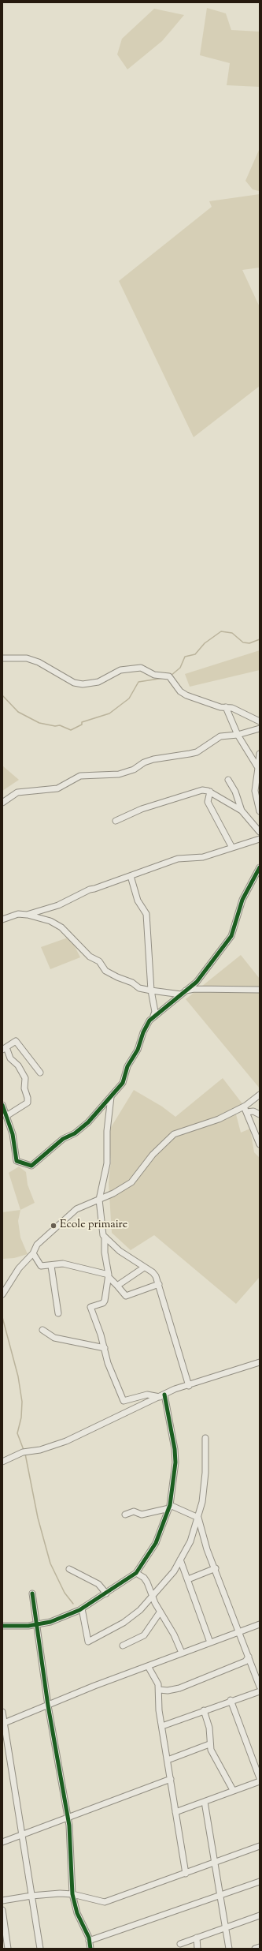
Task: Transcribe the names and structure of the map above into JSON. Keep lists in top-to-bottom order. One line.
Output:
{"places":["Ecole primaire"]}
